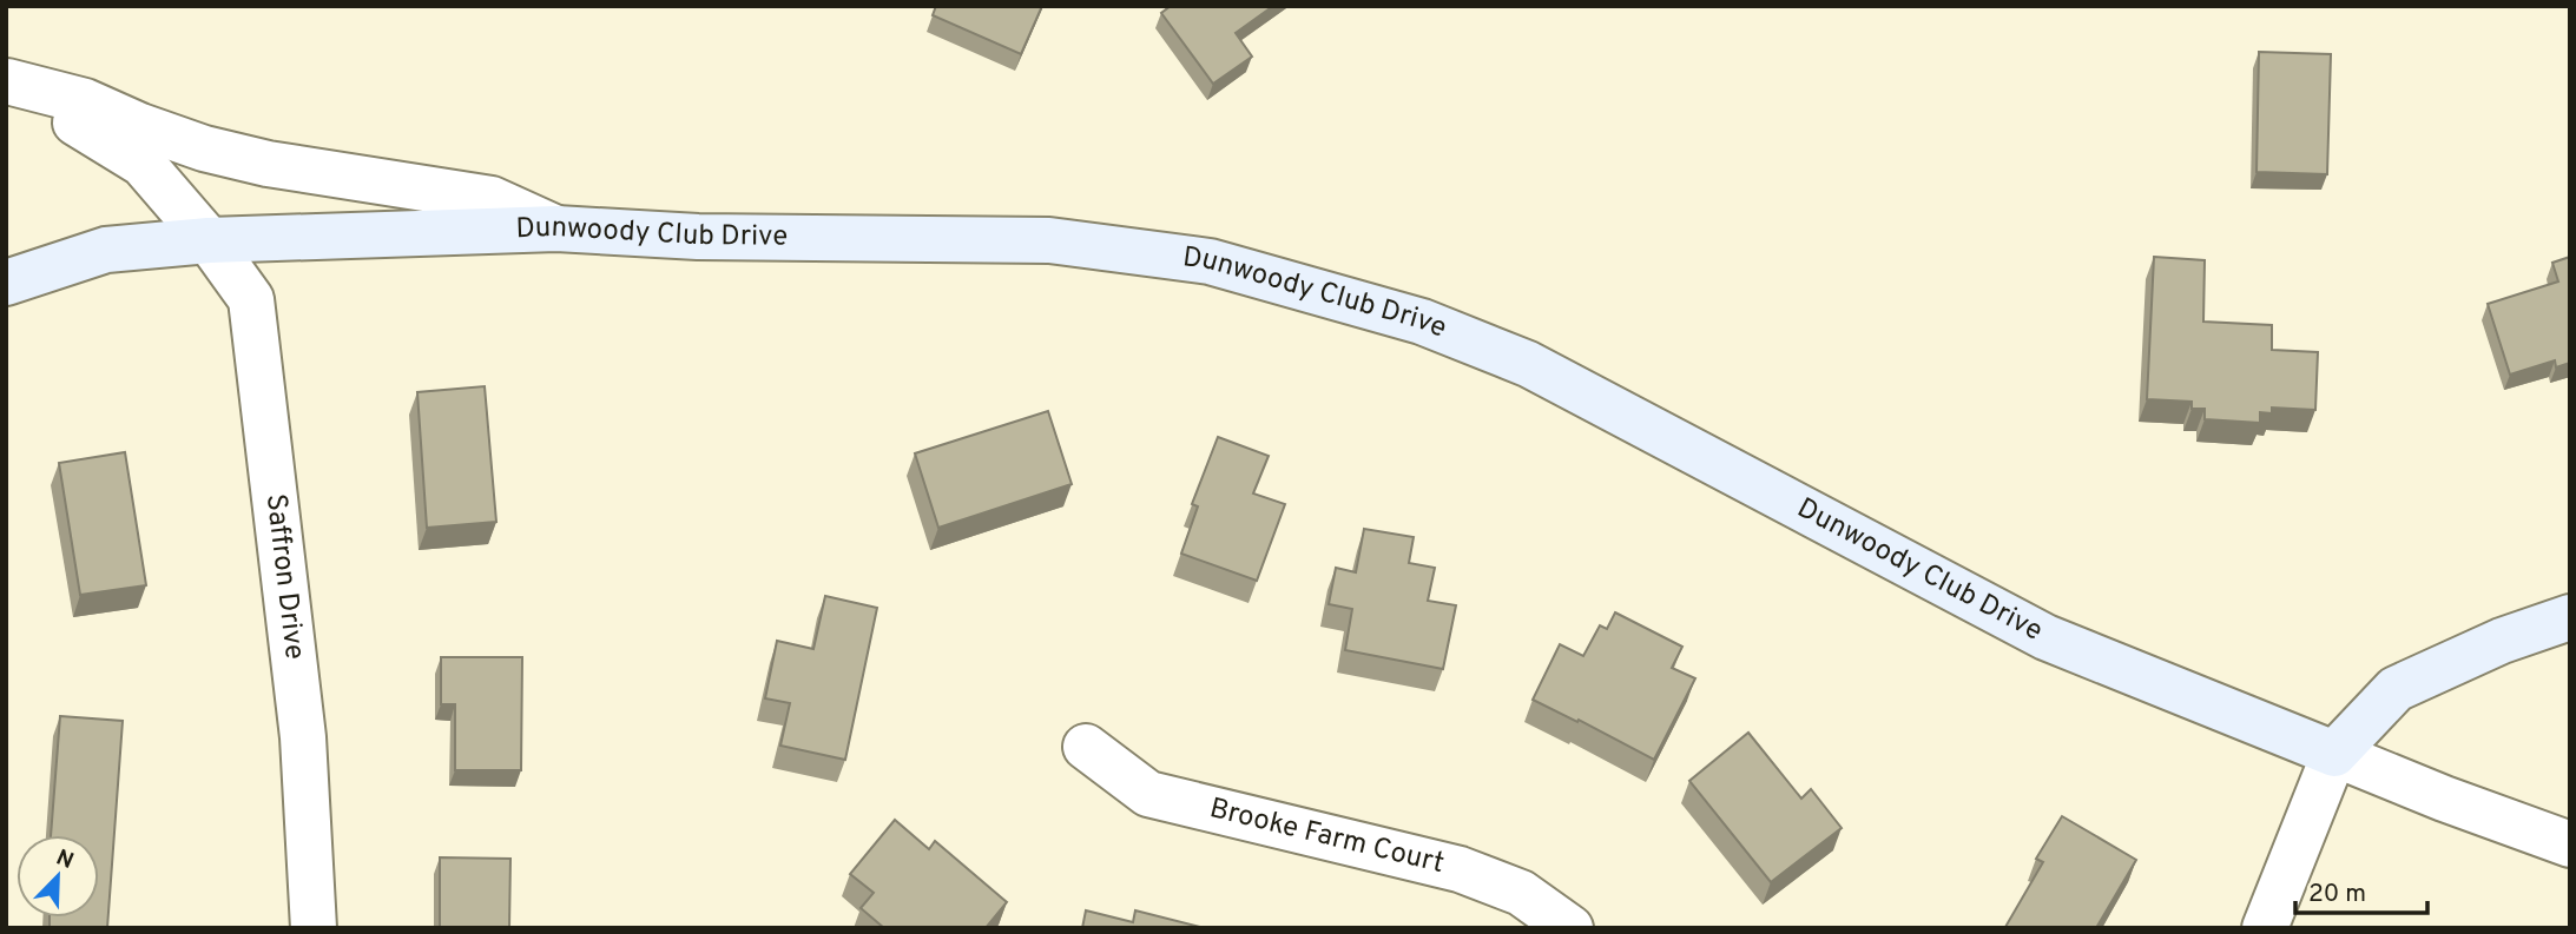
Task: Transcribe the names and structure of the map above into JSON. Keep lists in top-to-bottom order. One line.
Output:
{"streets":{"main road":["Dunwoody Club Drive"],"street":["Saffron Drive","Brooke Farm Court"]},"crossings":[["Dunwoody Club Drive","Saffron Drive"]],"scale_bar":"20 m","north":"top right"}
